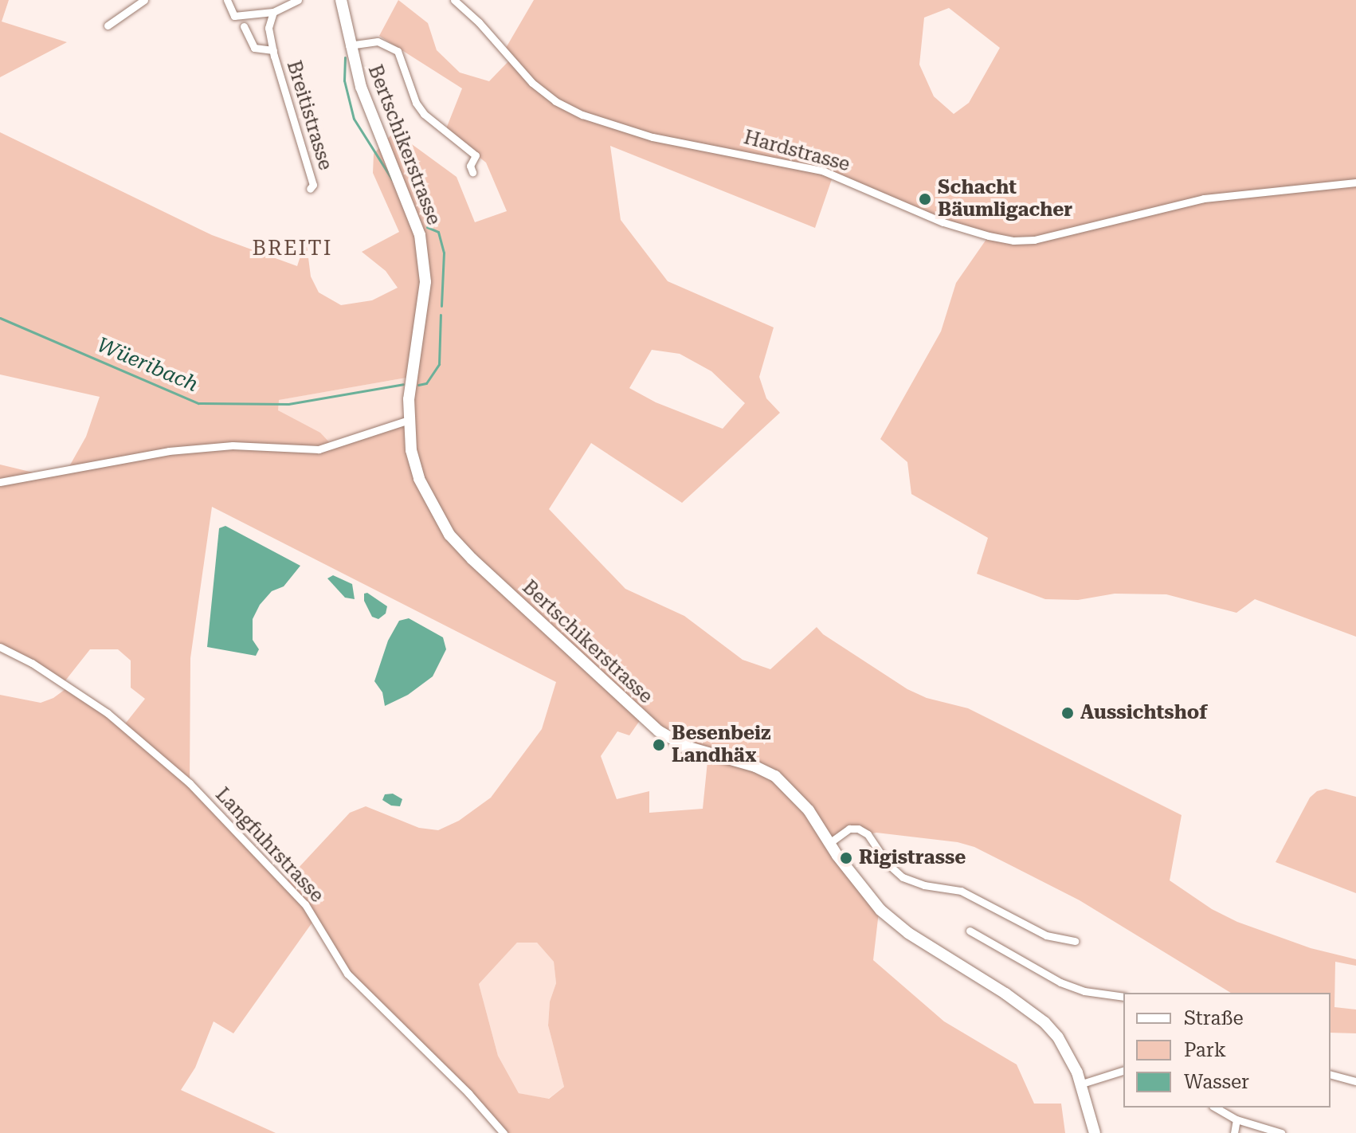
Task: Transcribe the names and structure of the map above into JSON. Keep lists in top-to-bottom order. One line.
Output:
{"streets":{"street":["Breitistrasse","Bertschikerstrasse","Hardstrasse","Langfuhrstrasse"]},"districts":["BREITI"],"water":["Wüeribach"],"places":["Schacht Bäumligacher","Aussichtshof","Besenbeiz Landhäx","Rigistrasse"],"legend":["Straße","Park","Wasser"]}
